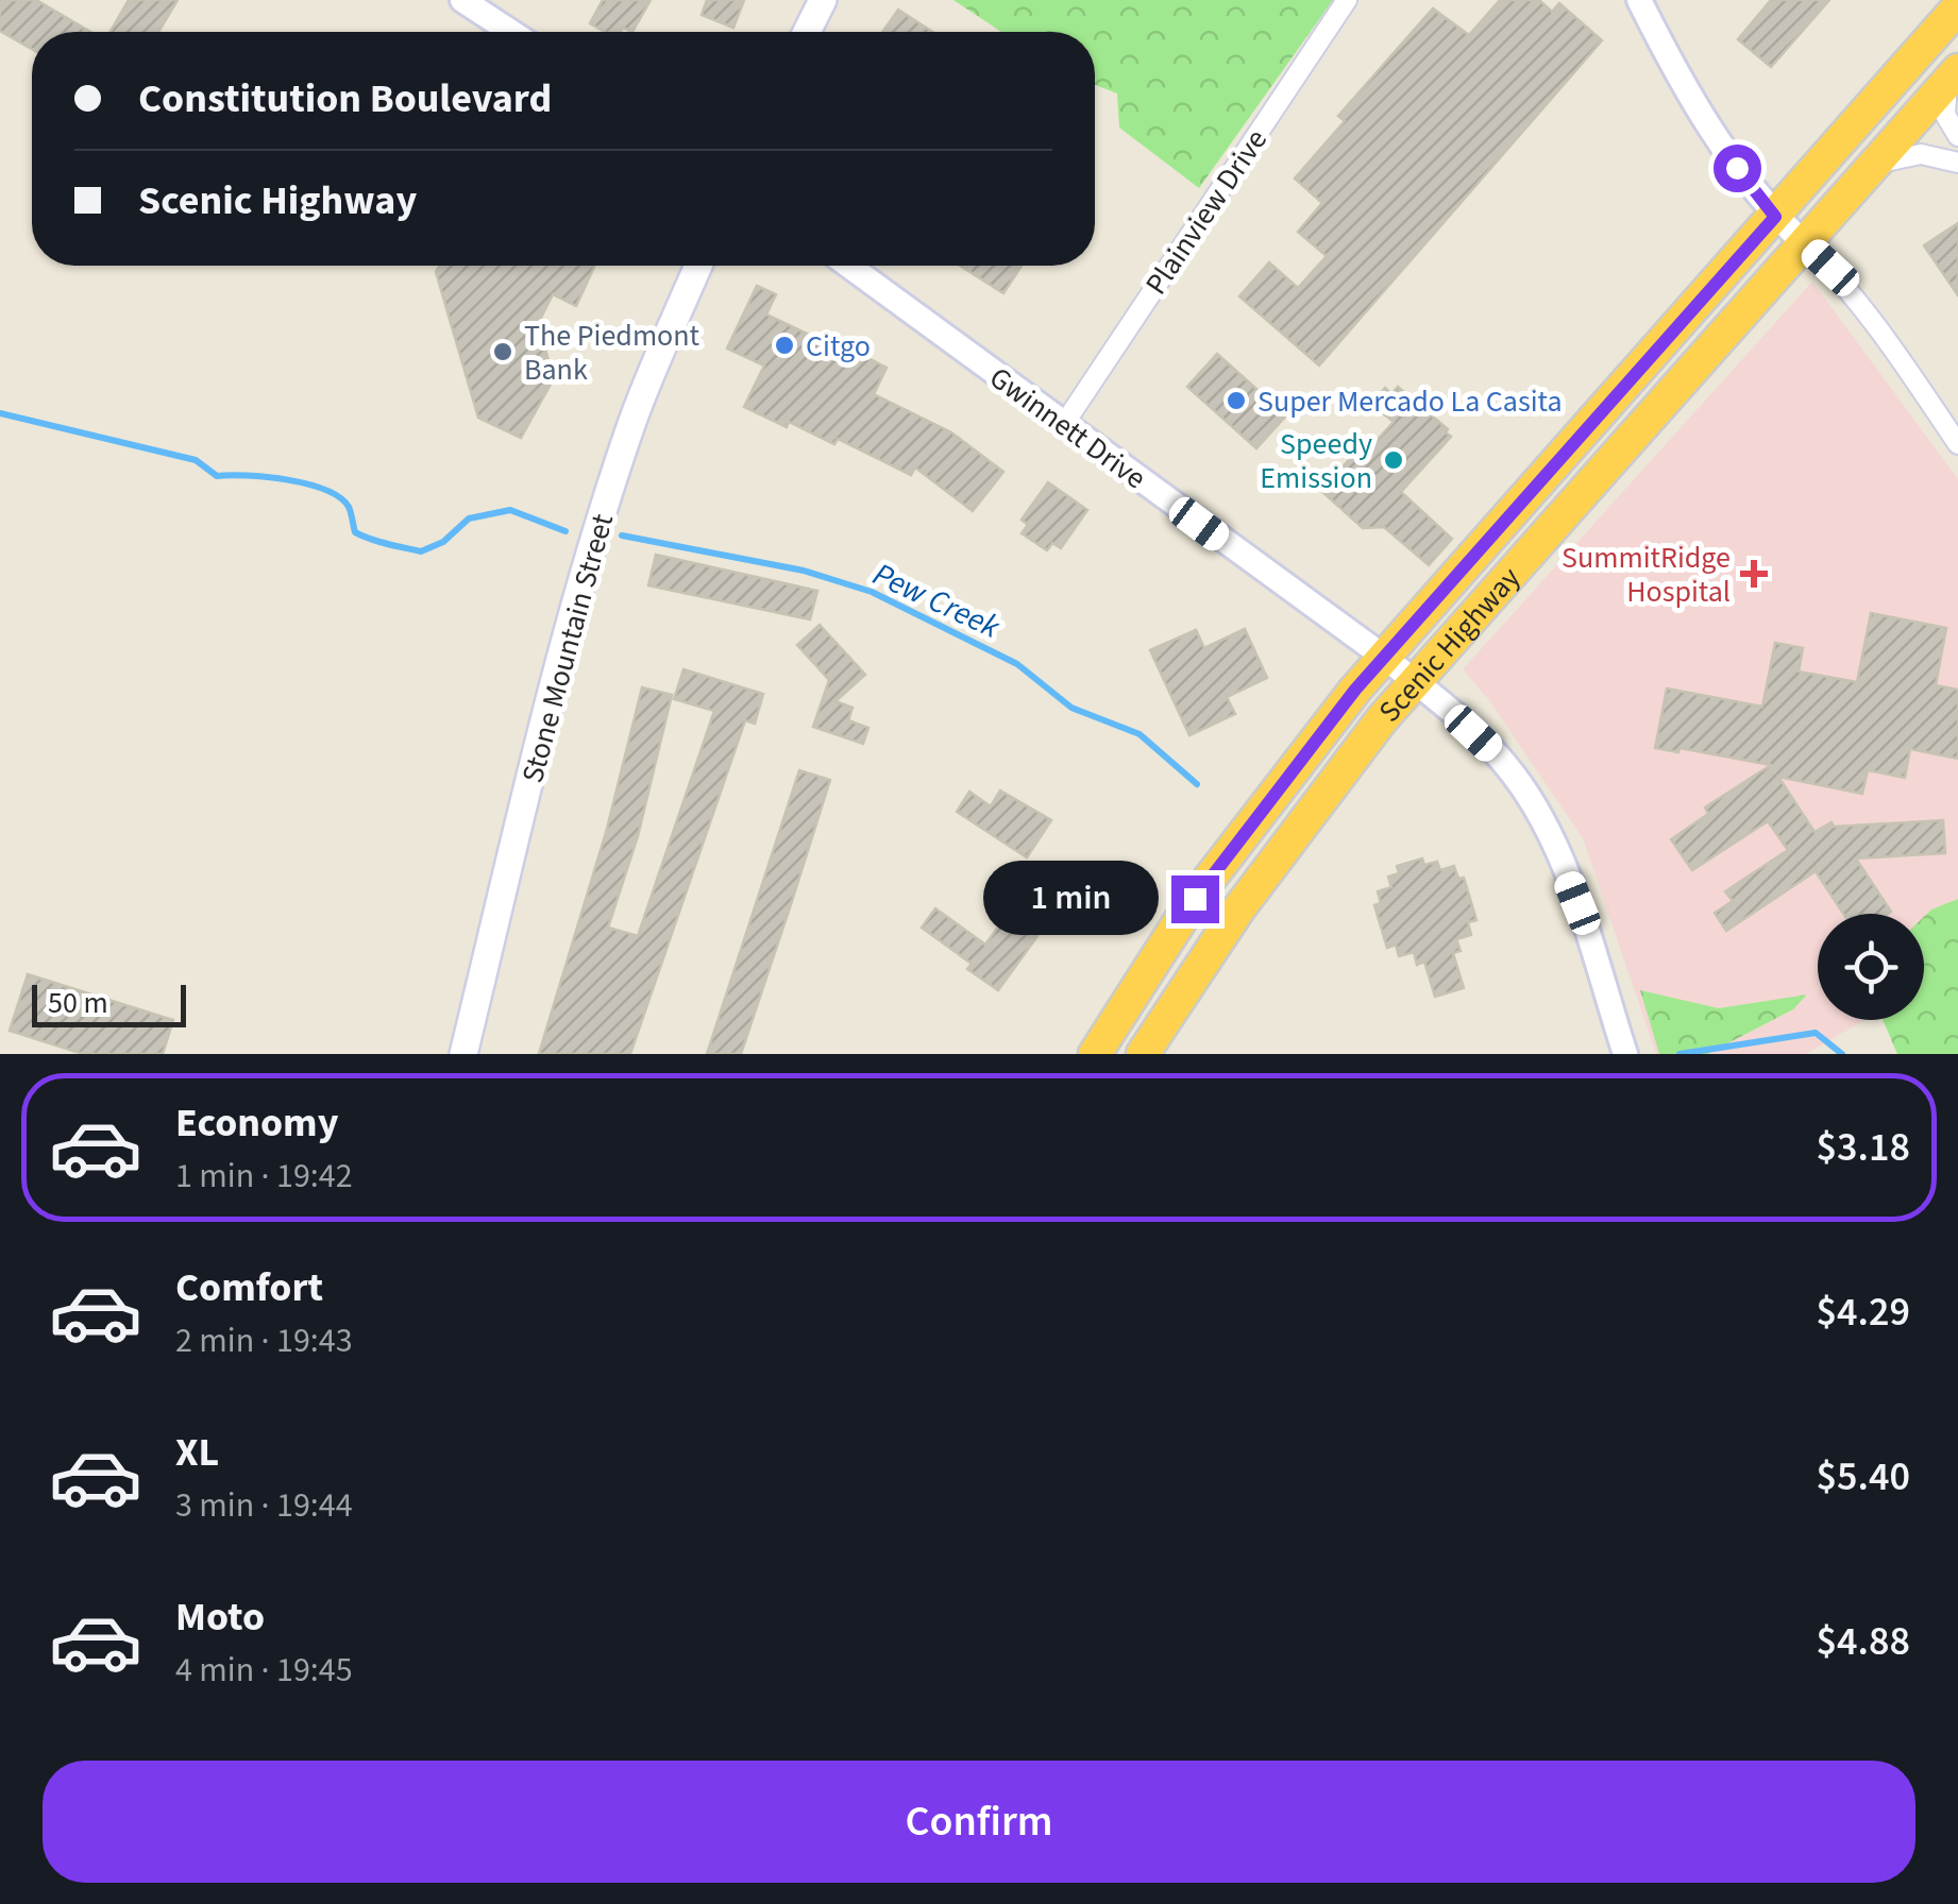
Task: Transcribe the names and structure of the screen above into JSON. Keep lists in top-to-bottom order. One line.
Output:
{"streets":{"highway":["Scenic Highway"],"main road":["Stone Mountain Street"],"street":["Plainview Drive","Gwinnett Drive"]},"crossings":[["Plainview Drive","Gwinnett Drive"],["Gwinnett Drive","Scenic Highway"]],"water":["Pew Creek"],"places":{"other":["Citgo","The Piedmont Bank","Super Mercado La Casita","Speedy Emission"],"health":["SummitRidge Hospital"]},"scale_bar":"50 m","page":{"banner":["Constitution Boulevard","Scenic Highway"],"bubble":"1 min","scale":"50 m","list":[{"name":"Economy","note":"1 min · 19:42","value":"$3.18"},{"name":"Comfort","note":"2 min · 19:43","value":"$4.29"},{"name":"XL","note":"3 min · 19:44","value":"$5.40"},{"name":"Moto","note":"4 min · 19:45","value":"$4.88"}],"buttons":"Confirm"}}
